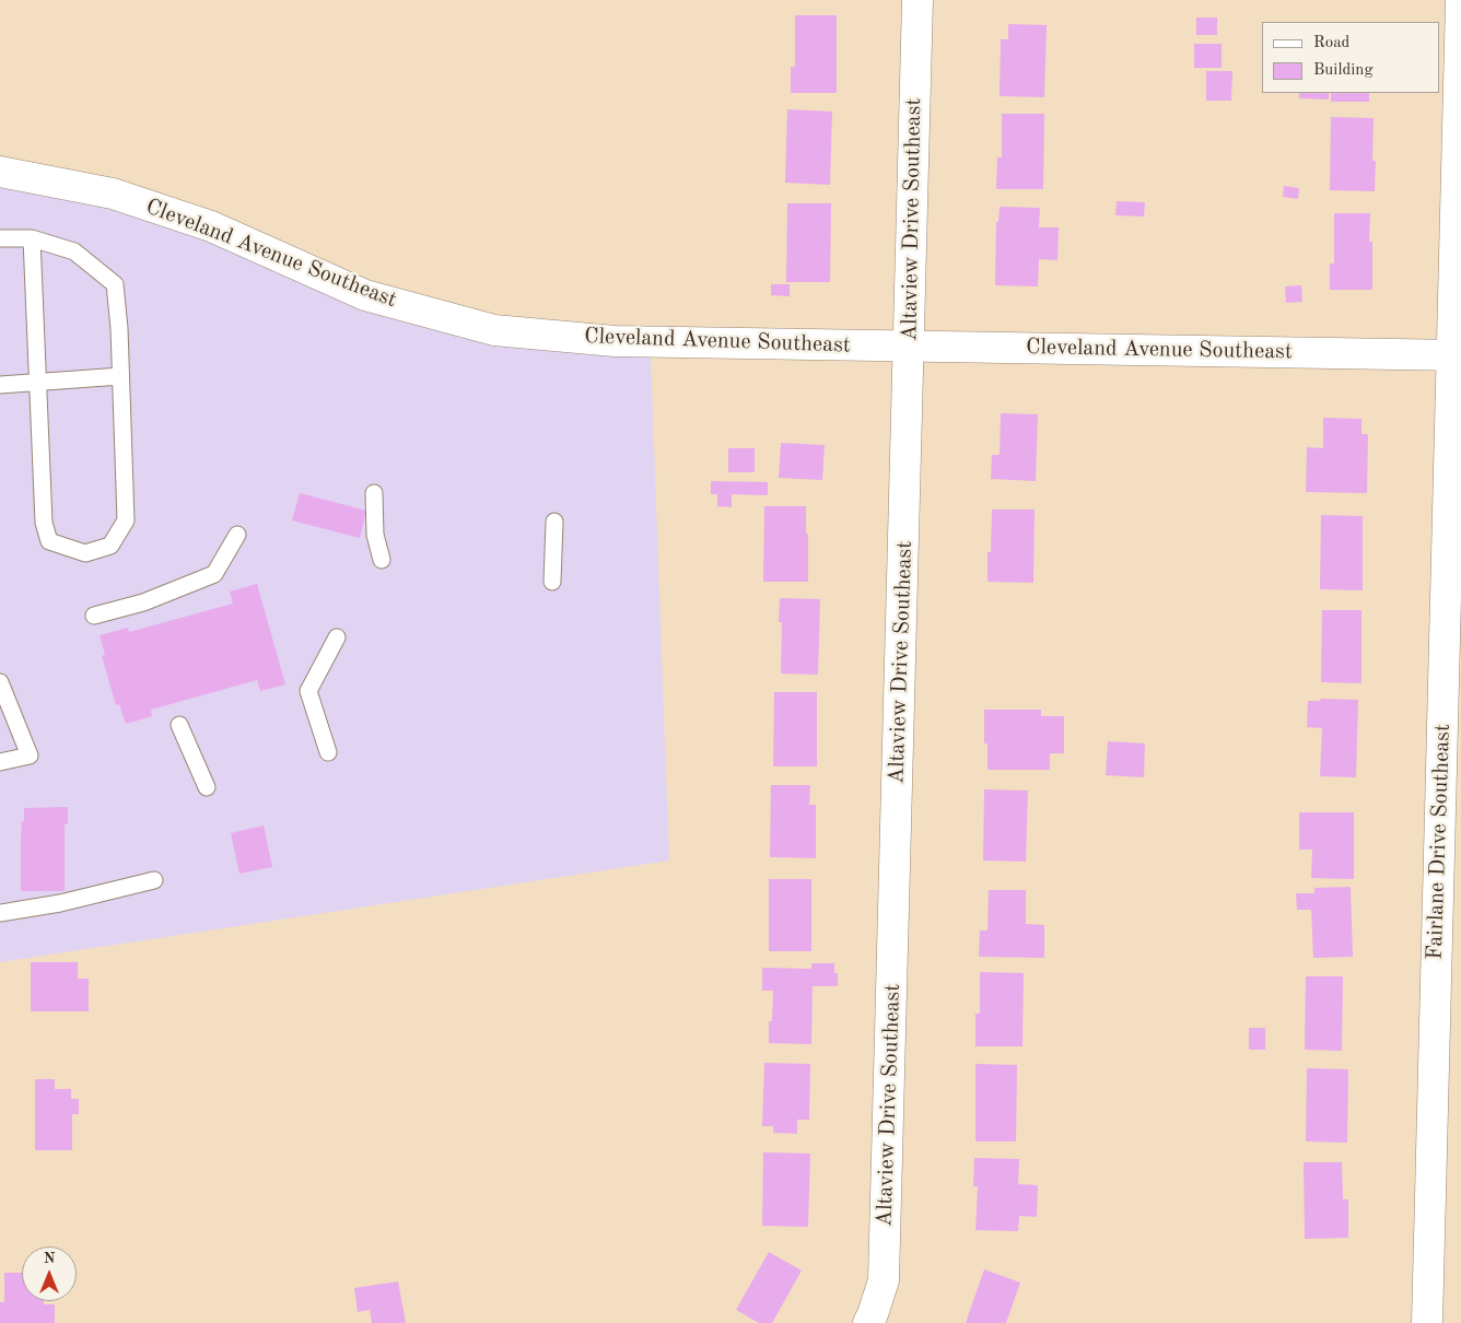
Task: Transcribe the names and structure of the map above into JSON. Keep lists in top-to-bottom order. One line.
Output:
{"streets":{"street":["Altaview Drive Southeast","Cleveland Avenue Southeast","Fairlane Drive Southeast"]},"crossings":[["Altaview Drive Southeast","Cleveland Avenue Southeast"],["Cleveland Avenue Southeast","Fairlane Drive Southeast"]],"legend":["Road","Building"],"north":"top"}
